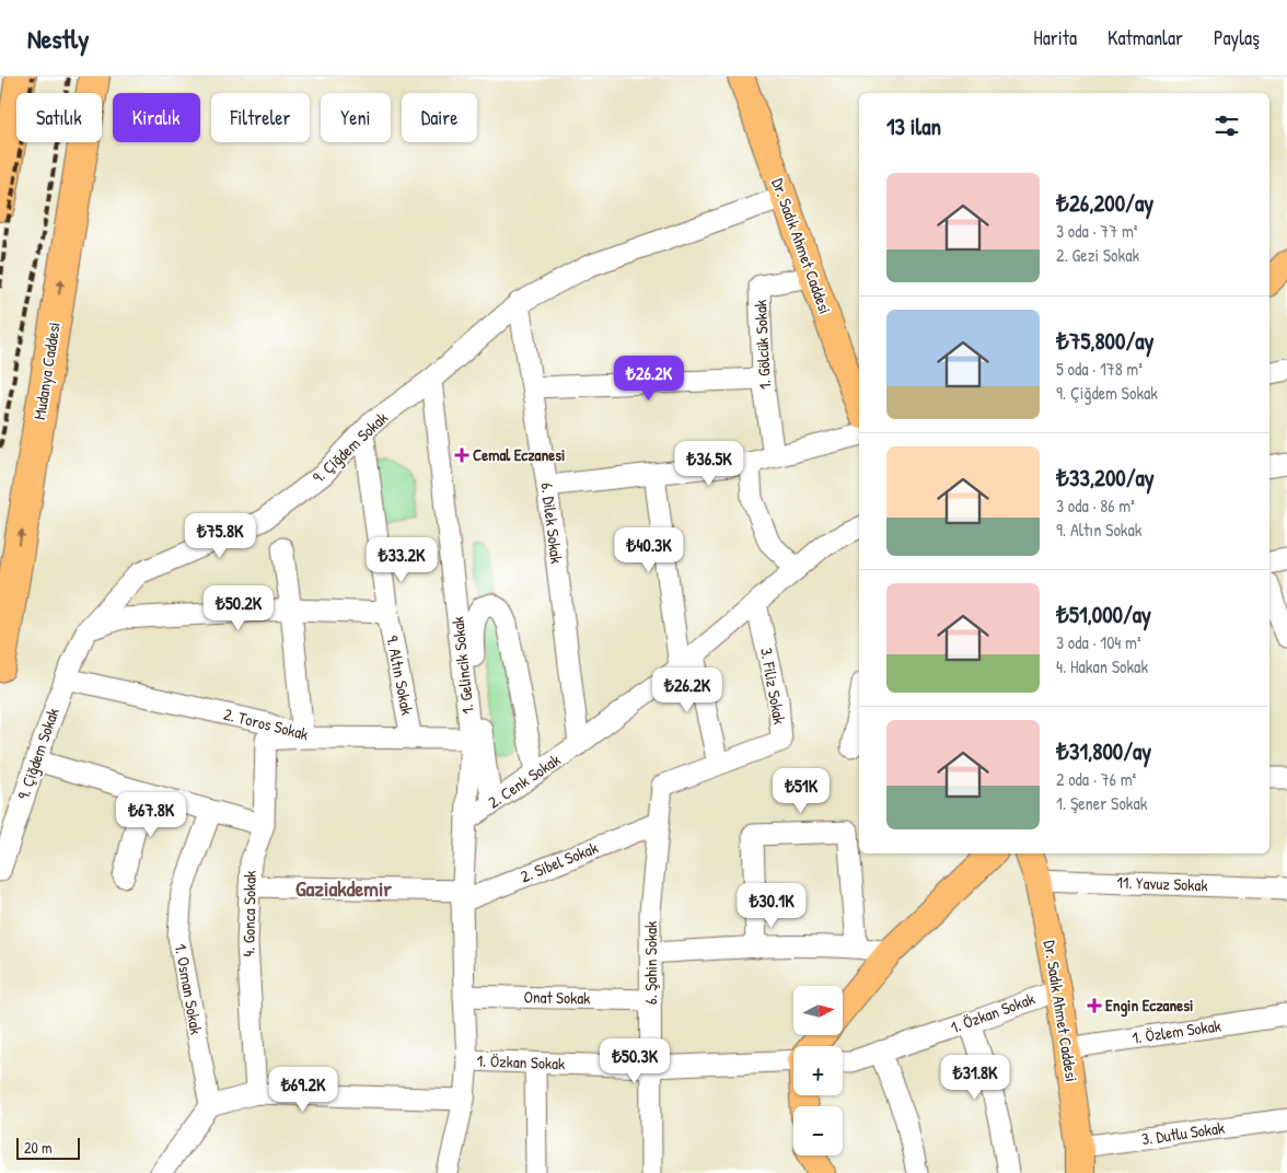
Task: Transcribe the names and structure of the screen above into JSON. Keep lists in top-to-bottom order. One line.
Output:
{"streets":{"highway":["Mudanya Caddesi"],"main road":["Dr. Sadık Ahmet Caddesi"],"street":["1. Gölcük Sokak","9. Çiğdem Sokak","6. Dilek Sokak","1. Gelincik Sokak","9. Altın Sokak","3. Filiz Sokak","2. Toros Sokak","2. Cenk Sokak","2. Sibel Sokak","11. Yavuz Sokak","4. Gonca Sokak","6. Şahin Sokak","1. Osman Sokak","Onat Sokak","1. Özkan Sokak","1. Özlem Sokak","3. Dutlu Sokak"]},"crossings":[["Dr. Sadık Ahmet Caddesi","1. Gölcük Sokak"],["Dr. Sadık Ahmet Caddesi","9. Çiğdem Sokak"],["Dr. Sadık Ahmet Caddesi","11. Yavuz Sokak"],["Dr. Sadık Ahmet Caddesi","1. Özkan Sokak"],["Dr. Sadık Ahmet Caddesi","1. Özlem Sokak"],["Dr. Sadık Ahmet Caddesi","3. Dutlu Sokak"],["9. Çiğdem Sokak","6. Dilek Sokak"],["9. Çiğdem Sokak","1. Gelincik Sokak"],["9. Çiğdem Sokak","9. Altın Sokak"],["9. Çiğdem Sokak","2. Toros Sokak"],["6. Dilek Sokak","2. Cenk Sokak"],["1. Gelincik Sokak","2. Toros Sokak"],["1. Gelincik Sokak","2. Cenk Sokak"],["9. Altın Sokak","2. Toros Sokak"],["3. Filiz Sokak","2. Cenk Sokak"],["3. Filiz Sokak","6. Şahin Sokak"],["2. Toros Sokak","4. Gonca Sokak"],["2. Sibel Sokak","6. Şahin Sokak"],["6. Şahin Sokak","Onat Sokak"],["6. Şahin Sokak","1. Özkan Sokak"]],"one_way":["Mudanya Caddesi"],"districts":["Gaziakdemir"],"places":{"health":["Cemal Eczanesi","Engin Eczanesi"]},"scale_bar":"20 m","north":"right","page":{"header":"Nestly","nav":["Harita","Katmanlar","Paylaş"],"chip":["Satılık","Kiralık","Filtreler","Yeni","Daire"],"heading":"13 ilan","list":[{"name":"₺26,200/ay","note":"3 oda · 77 m² · 2. Gezi Sokak"},{"name":"₺75,800/ay","note":"5 oda · 178 m² · 9. Çiğdem Sokak"},{"name":"₺33,200/ay","note":"3 oda · 86 m² · 9. Altın Sokak"},{"name":"₺51,000/ay","note":"3 oda · 104 m² · 4. Hakan Sokak"},{"name":"₺31,800/ay","note":"2 oda · 76 m² · 1. Şener Sokak"}],"price":["₺26.2K","₺36.5K","₺75.8K","₺40.3K","₺33.2K","₺50.2K","₺26.2K","₺51K","₺67.8K","₺30.1K","₺50.3K","₺31.8K","₺69.2K"],"map_buttons":["+","−"],"scale":"20 m"}}
